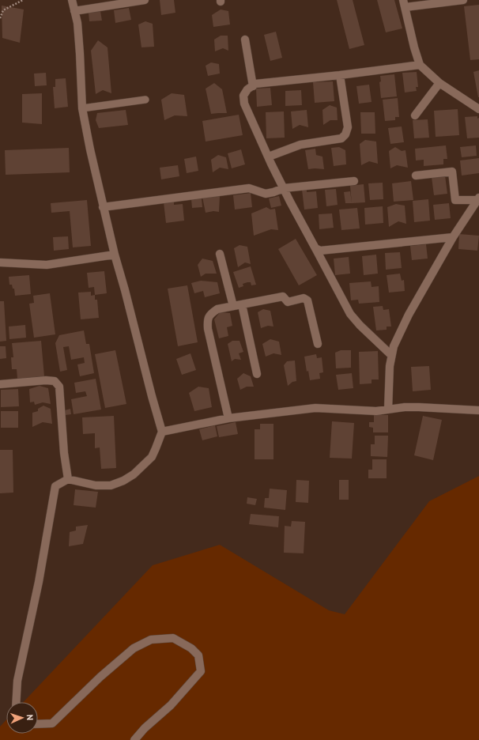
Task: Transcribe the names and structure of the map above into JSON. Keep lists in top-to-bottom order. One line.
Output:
{"north":"right"}
